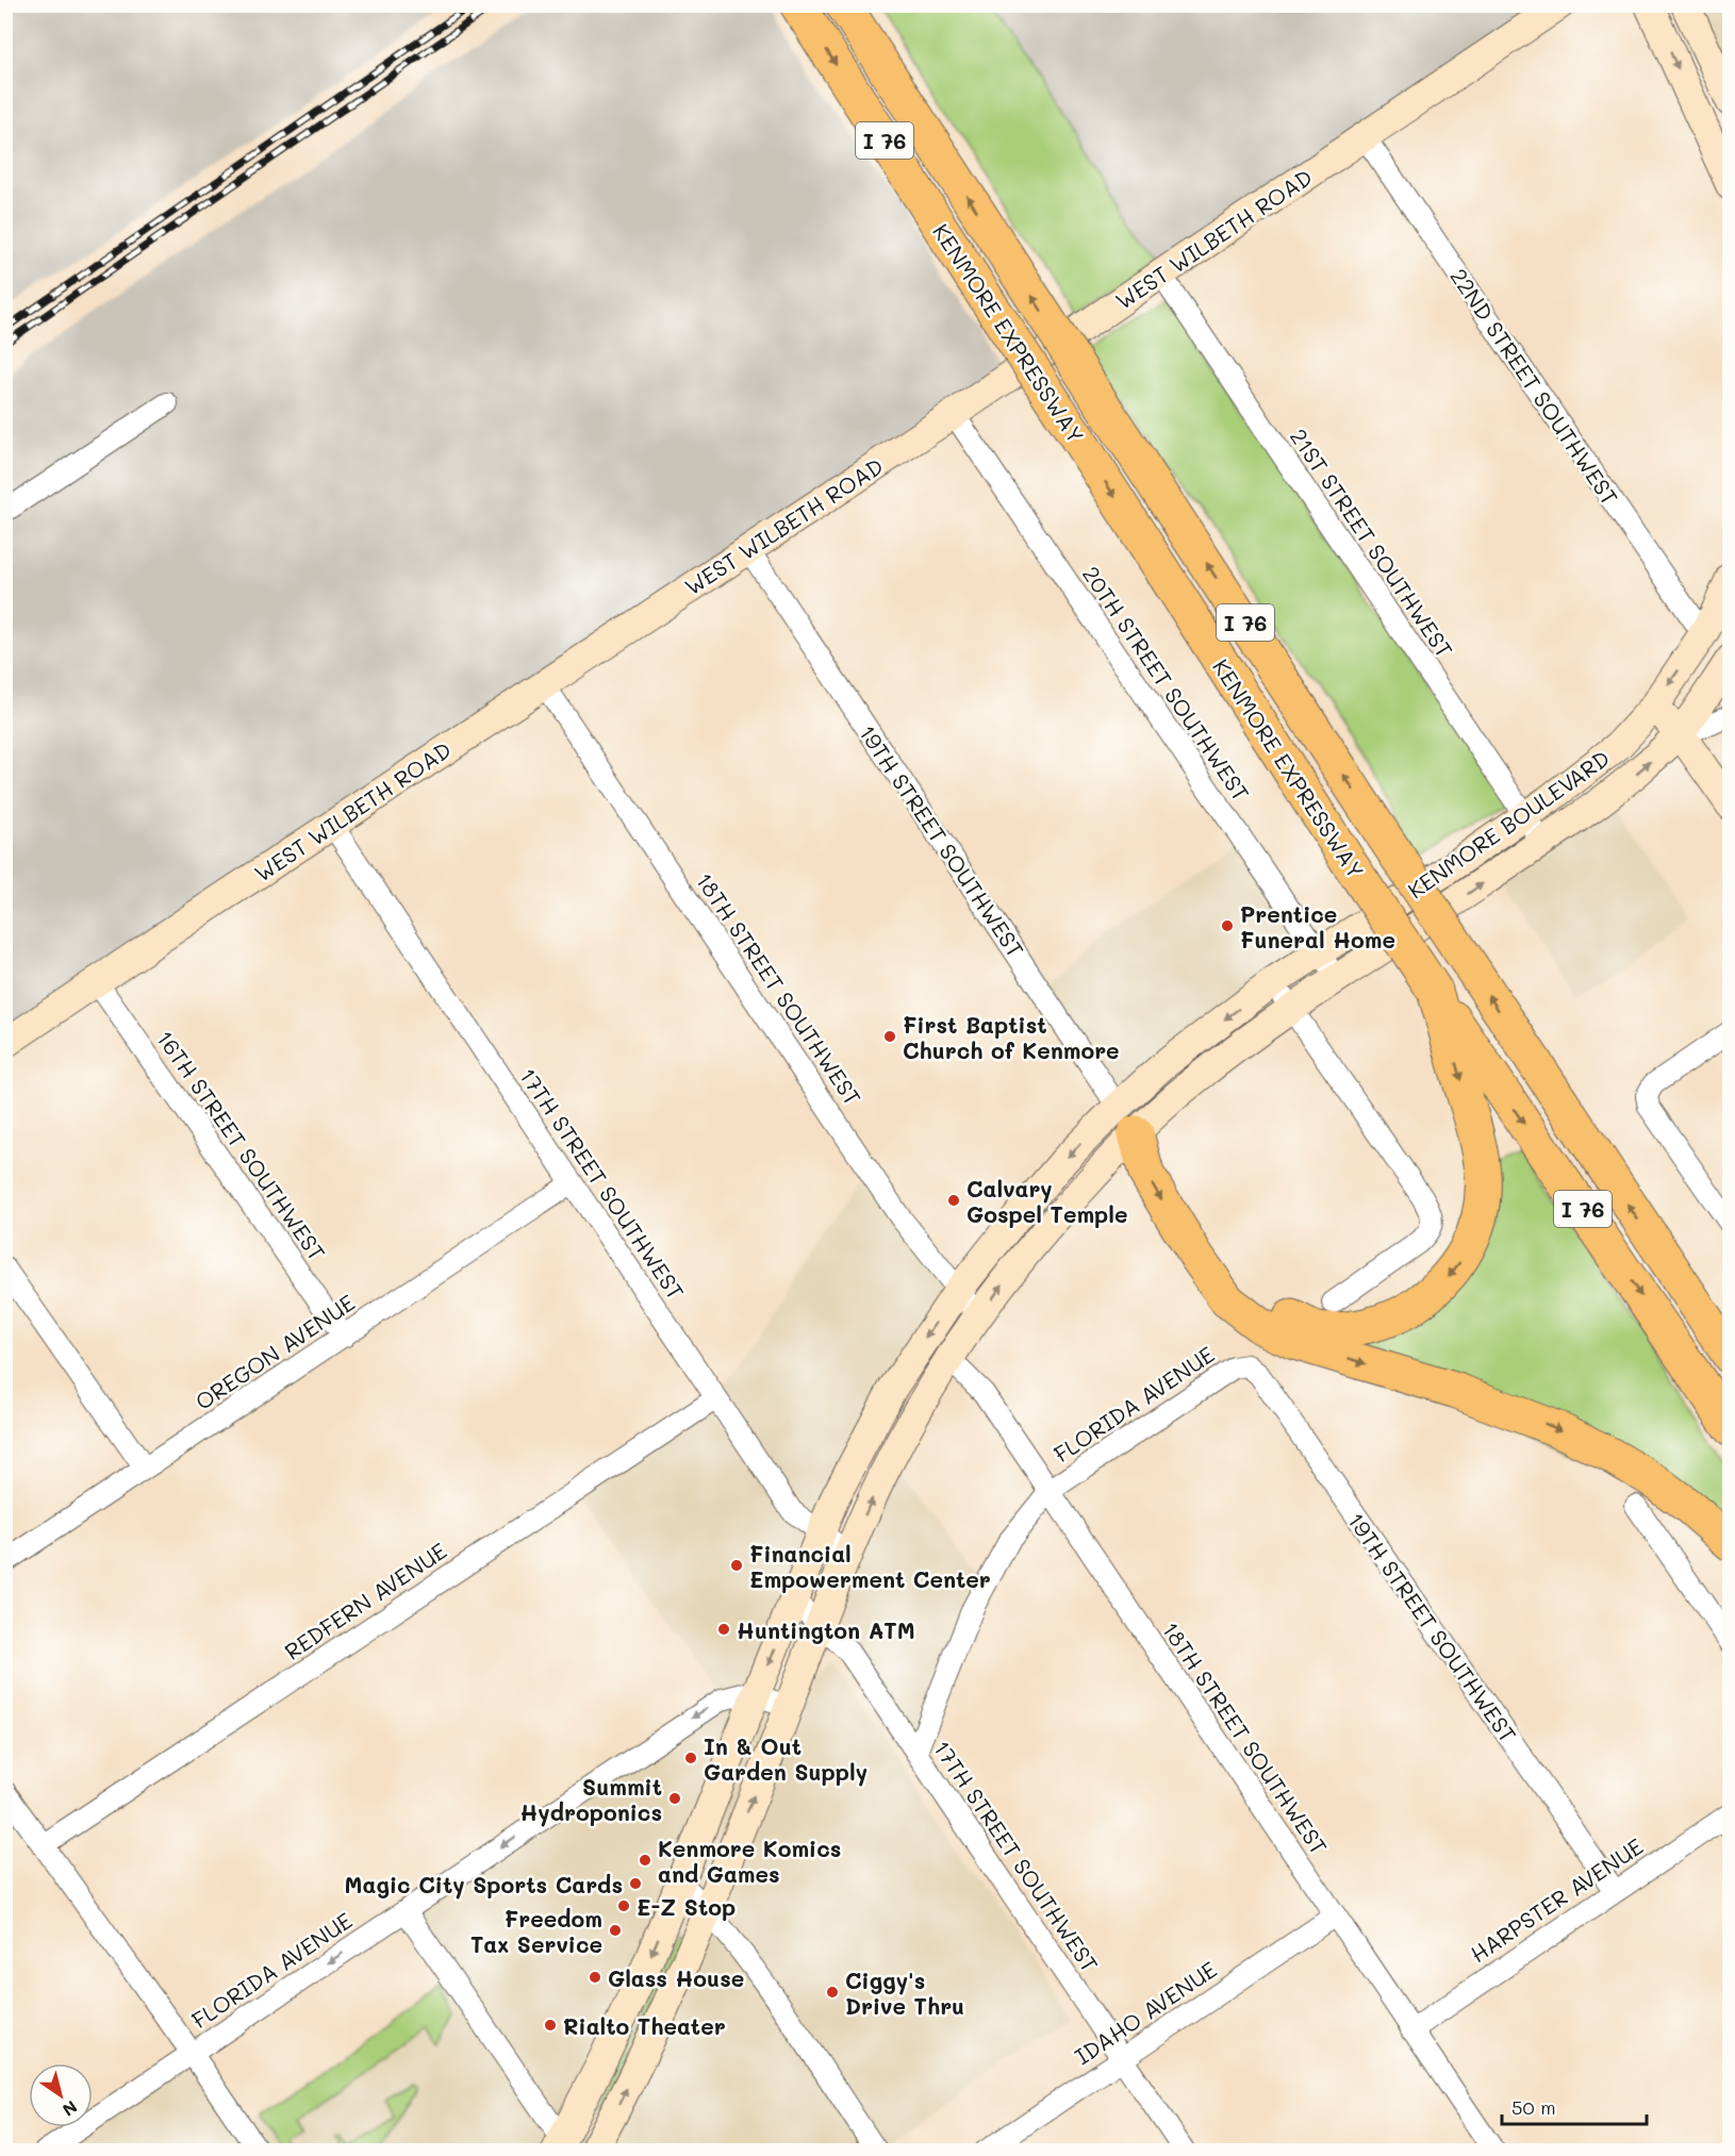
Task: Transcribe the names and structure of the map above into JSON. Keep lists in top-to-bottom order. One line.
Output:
{"streets":{"highway":["I 76","KENMORE EXPRESSWAY"],"main road":["WEST WILBETH ROAD","KENMORE BOULEVARD"],"street":["22ND STREET SOUTHWEST","21ST STREET SOUTHWEST","20TH STREET SOUTHWEST","19TH STREET SOUTHWEST","18TH STREET SOUTHWEST","16TH STREET SOUTHWEST","17TH STREET SOUTHWEST","OREGON AVENUE","FLORIDA AVENUE","REDFERN AVENUE","HARPSTER AVENUE","IDAHO AVENUE"]},"crossings":[["WEST WILBETH ROAD","22ND STREET SOUTHWEST"],["WEST WILBETH ROAD","21ST STREET SOUTHWEST"],["WEST WILBETH ROAD","20TH STREET SOUTHWEST"],["WEST WILBETH ROAD","19TH STREET SOUTHWEST"],["WEST WILBETH ROAD","18TH STREET SOUTHWEST"],["WEST WILBETH ROAD","16TH STREET SOUTHWEST"],["WEST WILBETH ROAD","17TH STREET SOUTHWEST"],["22ND STREET SOUTHWEST","KENMORE BOULEVARD"],["21ST STREET SOUTHWEST","KENMORE BOULEVARD"],["20TH STREET SOUTHWEST","KENMORE BOULEVARD"],["KENMORE BOULEVARD","19TH STREET SOUTHWEST"],["KENMORE BOULEVARD","18TH STREET SOUTHWEST"],["KENMORE BOULEVARD","17TH STREET SOUTHWEST"],["KENMORE BOULEVARD","FLORIDA AVENUE"],["19TH STREET SOUTHWEST","FLORIDA AVENUE"],["19TH STREET SOUTHWEST","HARPSTER AVENUE"],["18TH STREET SOUTHWEST","FLORIDA AVENUE"],["18TH STREET SOUTHWEST","HARPSTER AVENUE"],["18TH STREET SOUTHWEST","IDAHO AVENUE"],["16TH STREET SOUTHWEST","OREGON AVENUE"],["17TH STREET SOUTHWEST","OREGON AVENUE"],["17TH STREET SOUTHWEST","FLORIDA AVENUE"],["17TH STREET SOUTHWEST","REDFERN AVENUE"],["17TH STREET SOUTHWEST","IDAHO AVENUE"]],"one_way":["FLORIDA AVENUE"],"places":["Prentice Funeral Home","First Baptist Church of Kenmore","Calvary Gospel Temple","Financial Empowerment Center","Huntington ATM","In & Out Garden Supply","Summit Hydroponics","Kenmore Komics and Games","Magic City Sports Cards","E-Z Stop","Freedom Tax Service","Glass House","Ciggy's Drive Thru","Rialto Theater"],"scale_bar":"50 m","north":"bottom right"}
